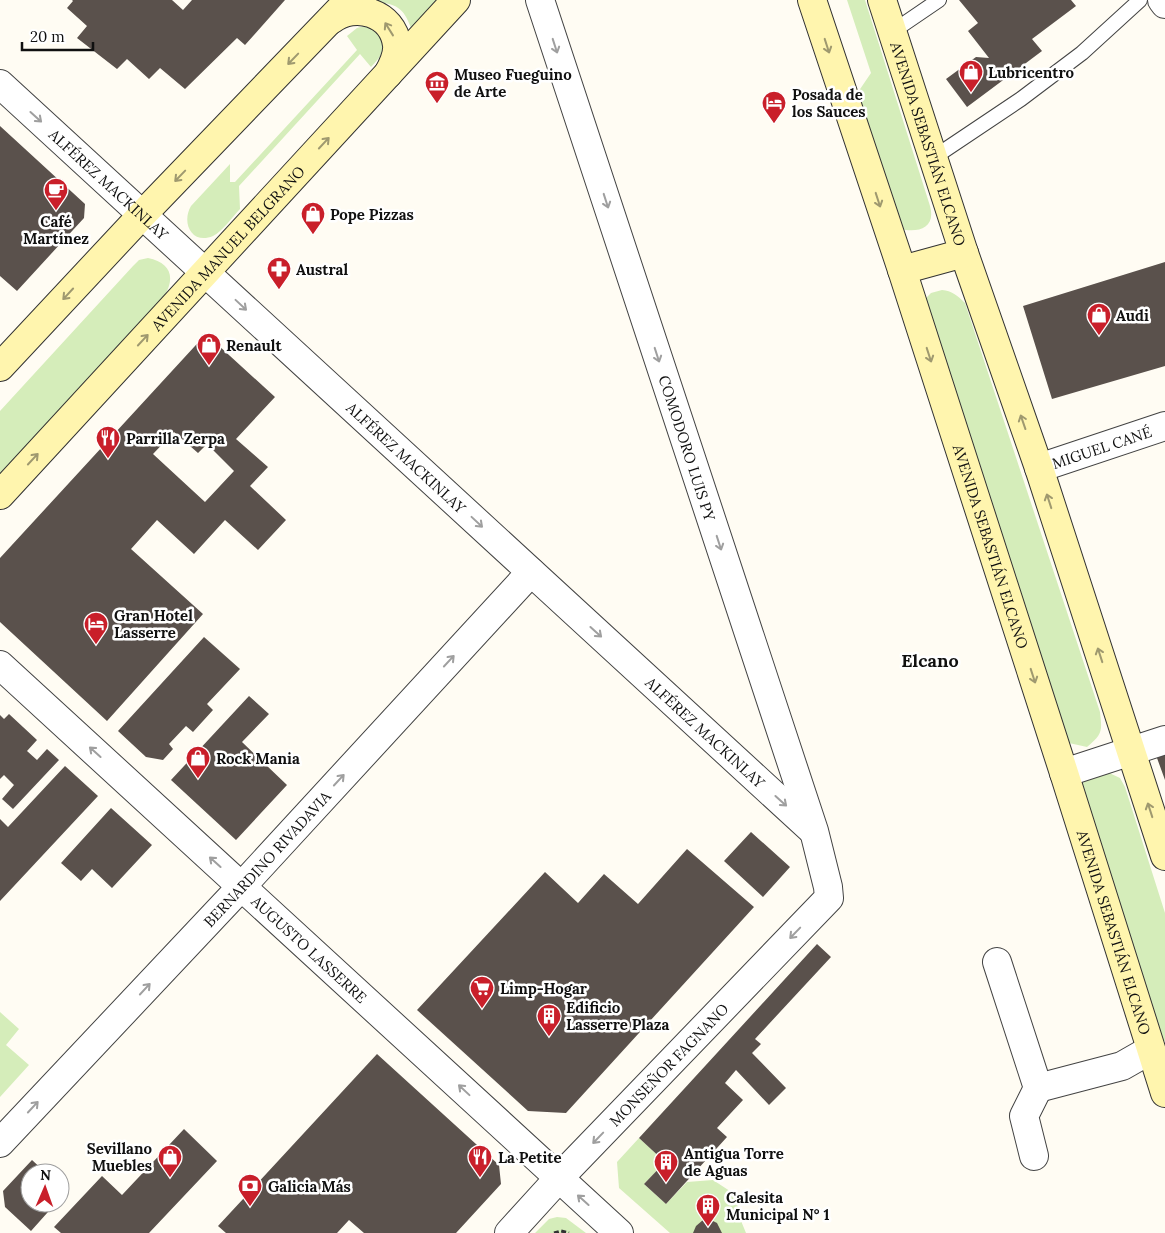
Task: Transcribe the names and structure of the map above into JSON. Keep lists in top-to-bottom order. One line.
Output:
{"streets":{"main road":["AVENIDA SEBASTIÁN ELCANO","AVENIDA MANUEL BELGRANO"],"street":["ALFÉREZ MACKINLAY","MIGUEL CANÉ","COMODORO LUIS PY","BERNARDINO RIVADAVIA","AUGUSTO LASSERRE","MONSEÑOR FAGNANO"]},"crossings":[["AVENIDA SEBASTIÁN ELCANO","MIGUEL CANÉ"],["ALFÉREZ MACKINLAY","AVENIDA MANUEL BELGRANO"],["ALFÉREZ MACKINLAY","COMODORO LUIS PY"],["ALFÉREZ MACKINLAY","BERNARDINO RIVADAVIA"],["COMODORO LUIS PY","MONSEÑOR FAGNANO"],["BERNARDINO RIVADAVIA","AUGUSTO LASSERRE"],["AUGUSTO LASSERRE","MONSEÑOR FAGNANO"]],"one_way":["ALFÉREZ MACKINLAY","COMODORO LUIS PY","BERNARDINO RIVADAVIA","AUGUSTO LASSERRE","MONSEÑOR FAGNANO"],"districts":["Elcano"],"places":{"shop":["Lubricentro","Pope Pizzas","Audi","Renault","Rock Mania","Sevillano Muebles"],"museum":["Museo Fueguino de Arte"],"hotel":["Posada de los Sauces","Gran Hotel Lasserre"],"cafe":["Café Martínez"],"pharmacy":["Austral"],"restaurant":["Parrilla Zerpa","La Petite"],"supermarket":["Limp-Hogar"],"building":["Edificio Lasserre Plaza","Antigua Torre de Aguas","Calesita Municipal N° 1"],"bank":["Galicia Más"]},"scale_bar":"20 m","north":"top"}
